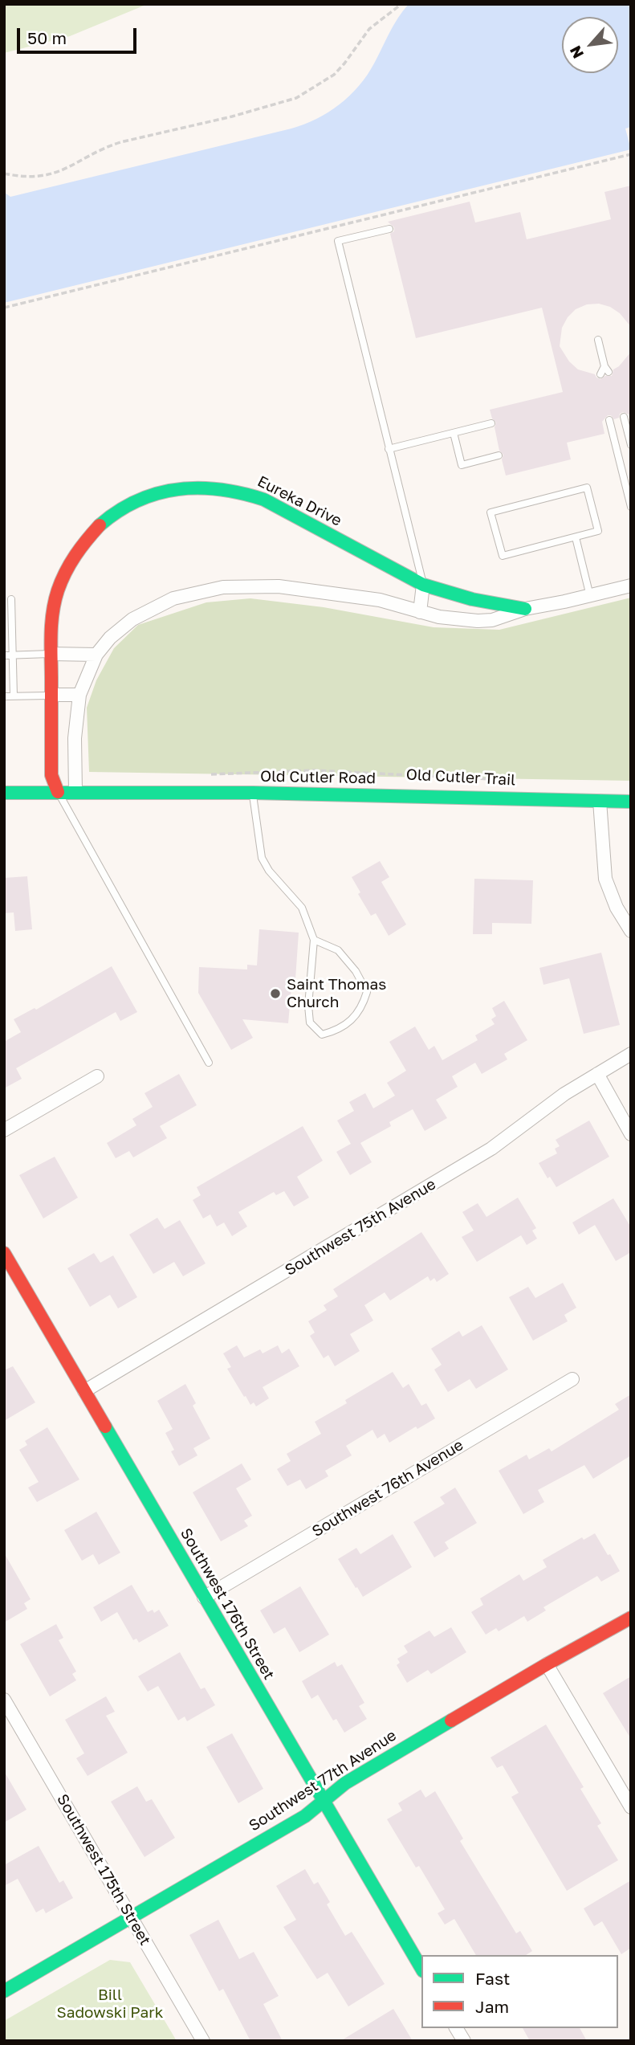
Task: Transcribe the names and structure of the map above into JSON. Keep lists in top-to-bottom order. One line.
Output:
{"streets":{"street":["Eureka Drive","Old Cutler Road","Southwest 75th Avenue","Southwest 76th Avenue","Southwest 176th Street","Southwest 77th Avenue","Southwest 175th Street"],"path":["Old Cutler Trail"]},"crossings":[["Eureka Drive","Old Cutler Road"],["Southwest 75th Avenue","Southwest 176th Street"],["Southwest 76th Avenue","Southwest 176th Street"],["Southwest 176th Street","Southwest 77th Avenue"],["Southwest 77th Avenue","Southwest 175th Street"]],"parks":["Bill Sadowski Park"],"places":["Saint Thomas Church"],"legend":["Fast","Jam"],"scale_bar":"50 m","north":"bottom left"}
